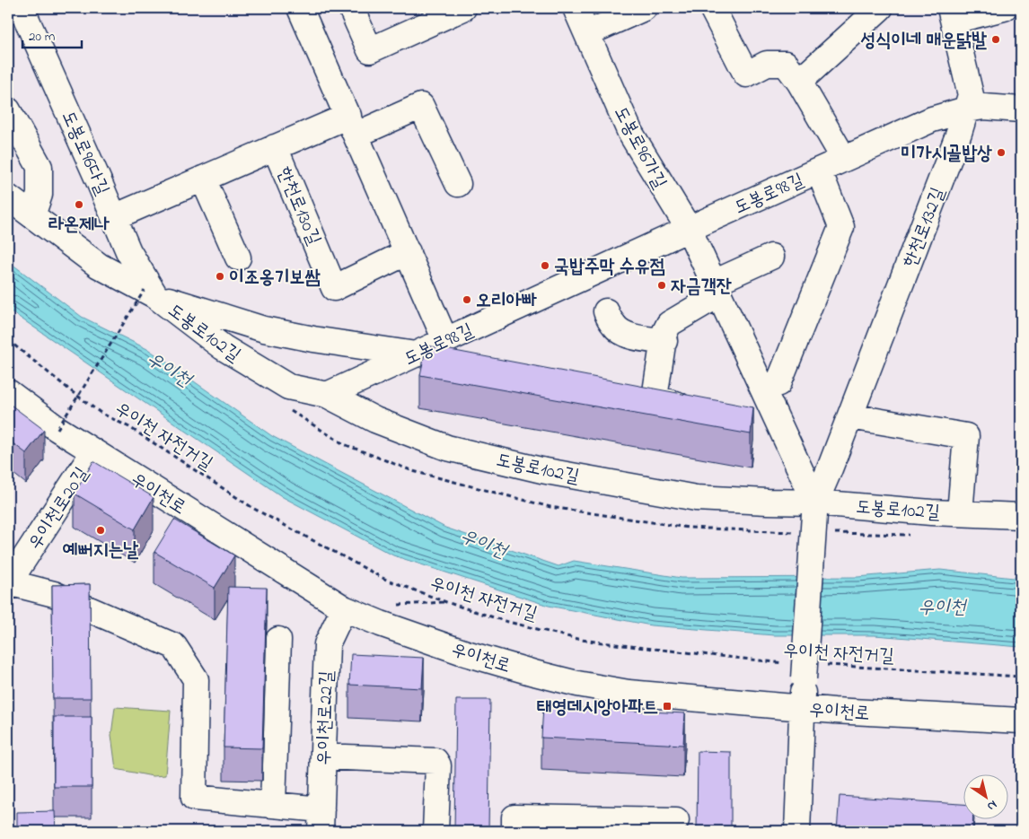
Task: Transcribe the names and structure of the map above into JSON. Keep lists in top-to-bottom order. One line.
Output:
{"streets":{"street":["도봉로96가길","도봉로96다길","도봉로98길","한천로130길","한천로132길","도봉로102길","우이천로","우이천로20길","우이천로22길"],"path":["우이천 자전거길"]},"crossings":[["도봉로96가길","도봉로98길"],["도봉로96가길","한천로132길"],["도봉로96가길","도봉로102길"],["도봉로96다길","한천로130길"],["도봉로96다길","도봉로102길"],["도봉로98길","한천로132길"],["도봉로98길","도봉로102길"],["한천로132길","도봉로102길"],["우이천로","우이천로20길"],["우이천로","우이천로22길"]],"water":["우이천"],"places":{"other":["성식이네 매운닭발","미가시골밥상","라온제나","국밥주막 수유점","이조옹기보쌈","자금객잔","오리아빠","예뻐지는날"],"transit":["태영데시앙아파트"]},"scale_bar":"20 m","north":"bottom right"}
